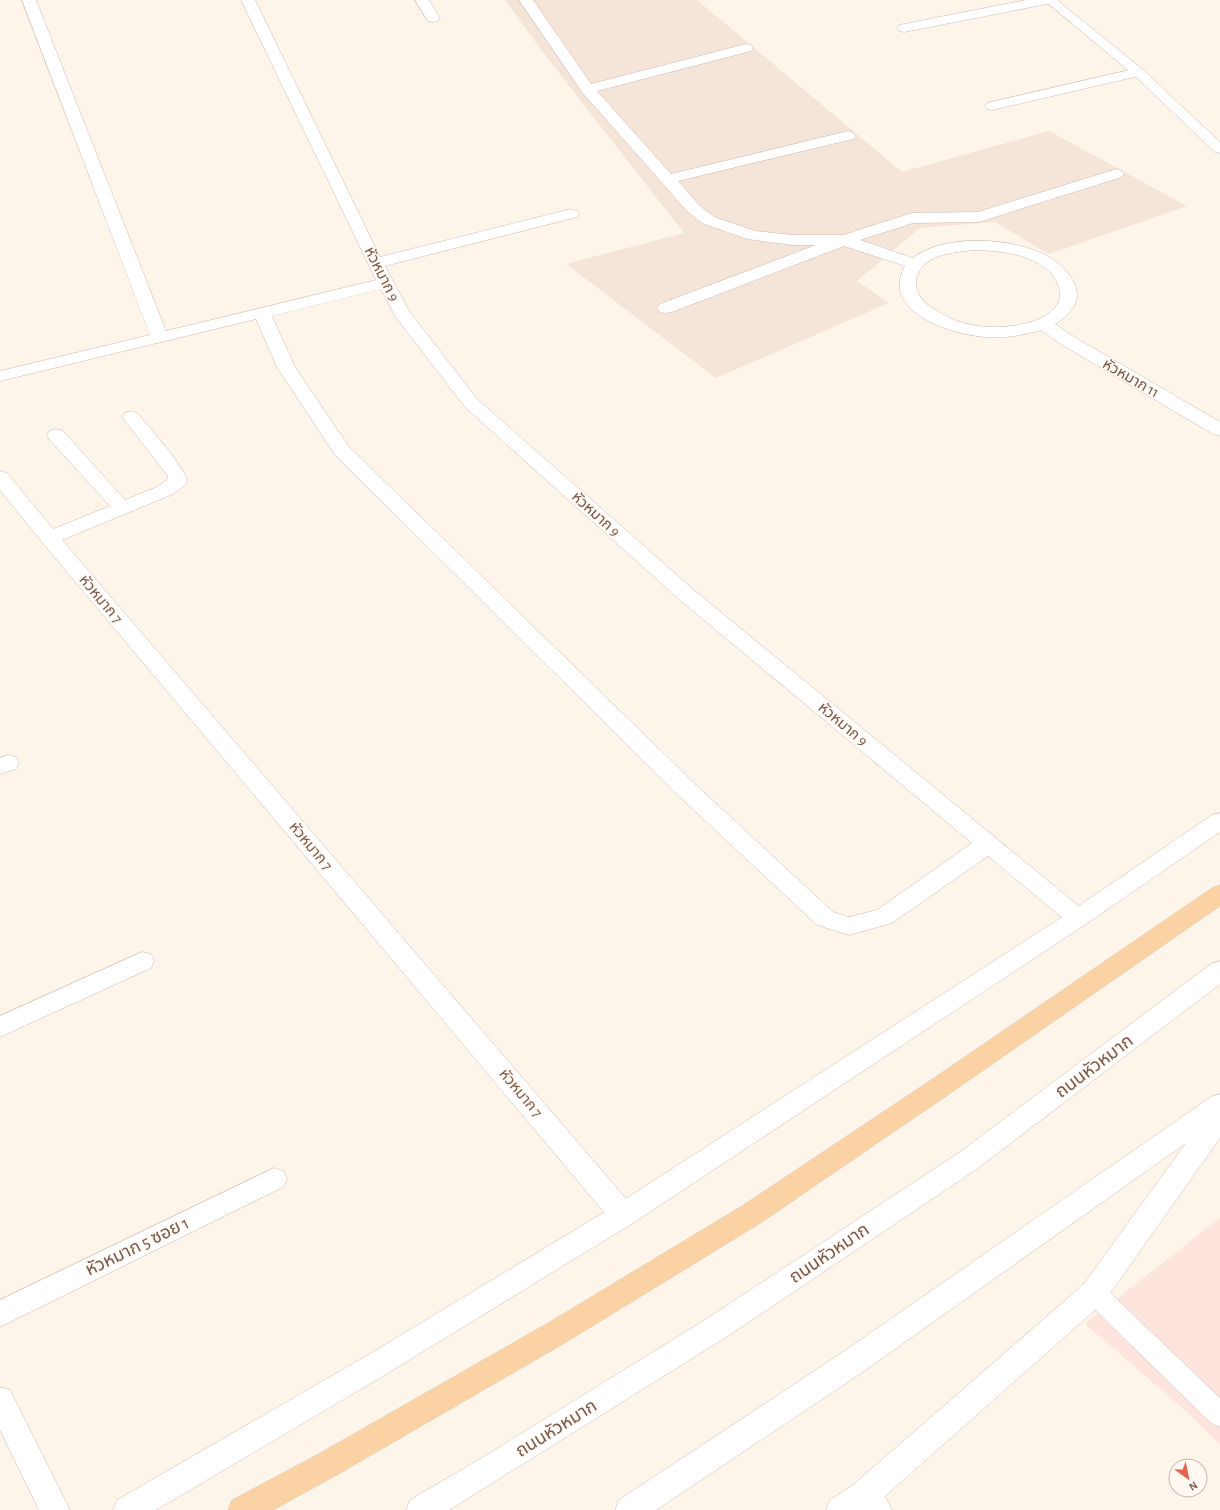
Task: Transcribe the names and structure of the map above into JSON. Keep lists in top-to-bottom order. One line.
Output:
{"streets":{"street":["หัวหมาก 9","หัวหมาก 11","หัวหมาก 7","ถนนหัวหมาก","หัวหมาก 5 ซอย 1"]},"north":"bottom right"}
